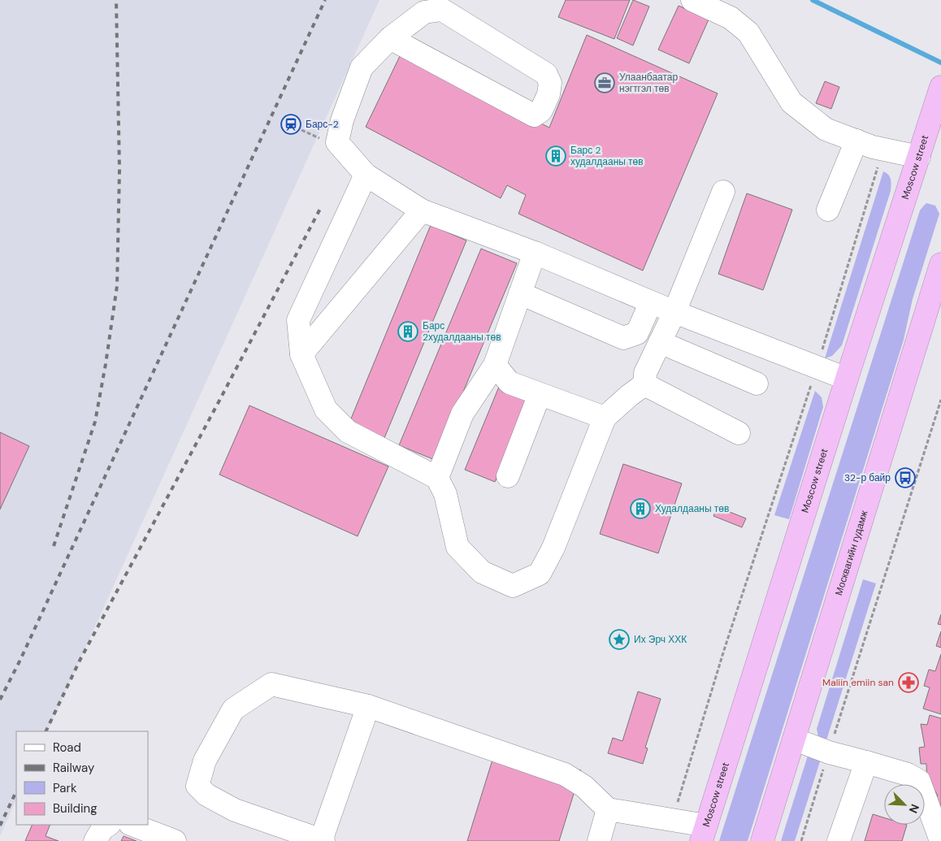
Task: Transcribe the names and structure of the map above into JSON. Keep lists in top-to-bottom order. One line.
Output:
{"streets":{"highway":["Moscow street","Москвагийн гудамж"]},"places":{"office":["Улаанбаатар нэгтгэл төв"],"station":["Барс-2"],"building":["Барс 2 худалдааны төв","Барс 2худалдааны төв","Худалдааны төв"],"bus stop":["32-р байр"],"place":["Их Эрч ХХК"],"pharmacy":["Maliin emiin san"]},"legend":["Road","Railway","Park","Building"],"north":"bottom right"}
